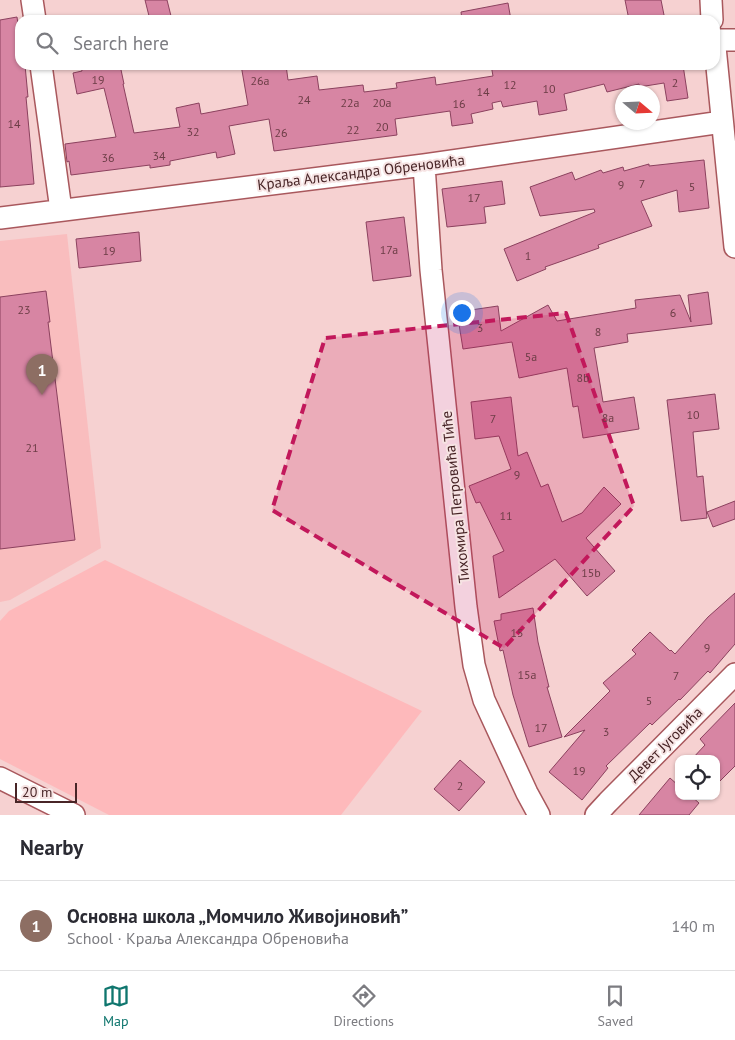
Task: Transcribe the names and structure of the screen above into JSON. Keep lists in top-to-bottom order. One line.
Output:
{"streets":{"street":["Краља Александра Обреновића","Тихомира Петровића Тиће","Девет Југовића"]},"crossings":[["Краља Александра Обреновића","Тихомира Петровића Тиће"]],"house_numbers":["19","26a","2","12","10","14","24","22a","20a","16","14","20","22","32","26","34","36","7","9","5","17","17a","19","1","23","6","3","8","5a","8b","10","8a","7","21","9","11","15b","15","9","15a","7","5","17","3","19","2"],"scale_bar":"20 m","north":"right","page":{"search":"Search here","pins":"1","scale":"20 m","heading":"Nearby","list":[{"mark":"1","name":"Основна школа „Момчило Живојиновић”","note":"School · Краља Александра Обреновића","value":"140 m"}],"nav":["Map","Directions","Saved"]}}
